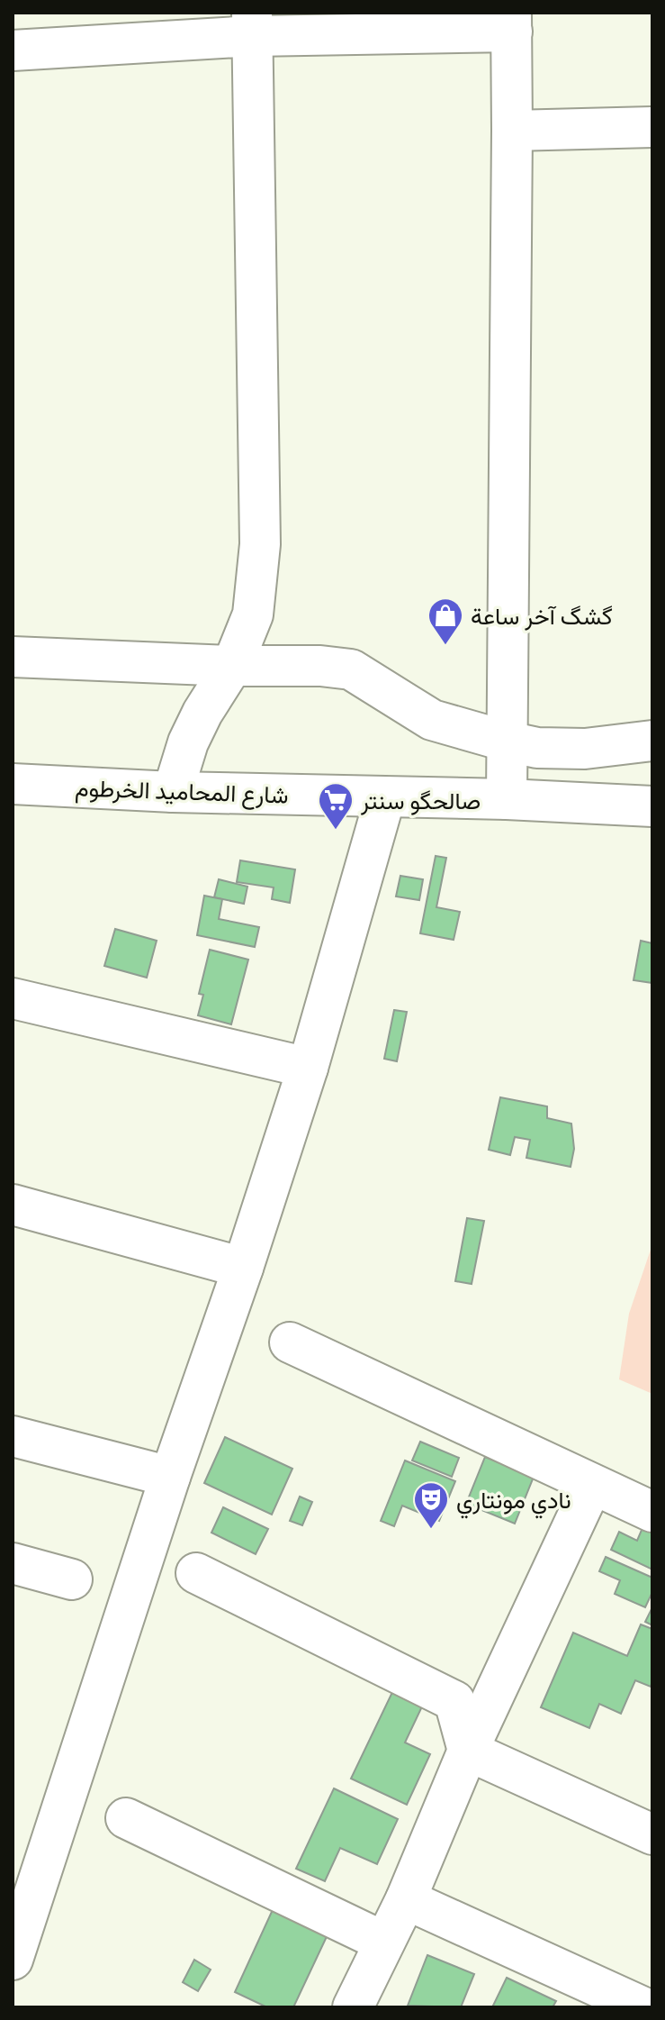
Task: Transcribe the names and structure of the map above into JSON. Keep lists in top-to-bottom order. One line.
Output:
{"streets":{"street":["شارع المحاميد الخرطوم"]},"places":{"shop":["گشگ آخر ساعة"],"supermarket":["صالحگو سنتر"],"theatre":["نادي مونتاري"]}}
